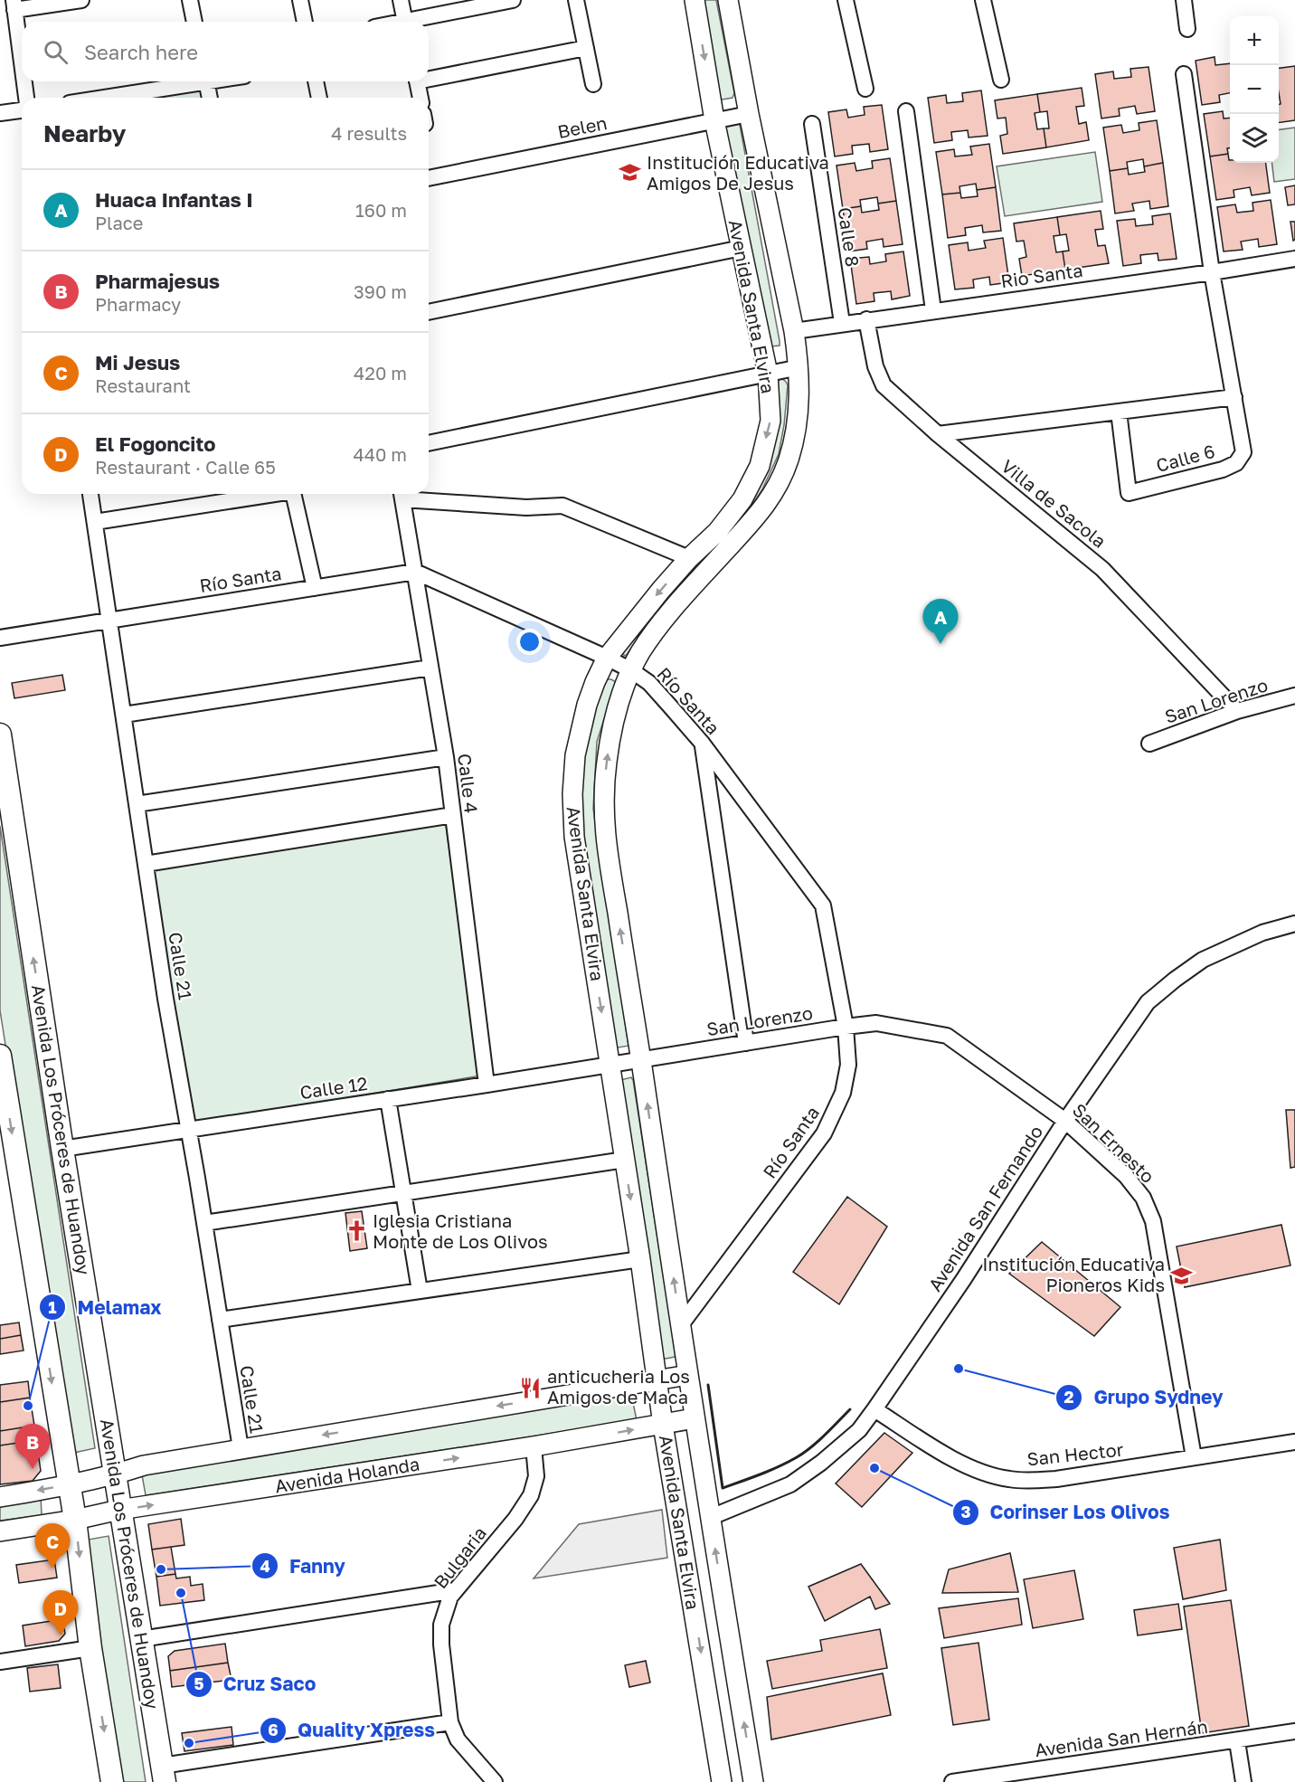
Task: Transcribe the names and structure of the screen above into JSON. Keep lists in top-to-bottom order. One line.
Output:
{"streets":{"main road":["Avenida Los Próceres de Huandoy"],"street":["Belen","Calle 8","Rio Santa","Avenida Santa Elvira","Calle 6","Villa de Sacola","Río Santa","San Lorenzo","Calle 4","Calle 21","Calle 12","San Ernesto","Avenida San Fernando","San Hector","Avenida Holanda","Bulgaria","Avenida San Hernán"]},"crossings":[["Belen","Avenida Santa Elvira"],["Calle 8","Rio Santa"],["Rio Santa","Avenida Santa Elvira"],["Rio Santa","Calle 6"],["Rio Santa","Villa de Sacola"],["Avenida Santa Elvira","Río Santa"],["Avenida Santa Elvira","San Lorenzo"],["Avenida Santa Elvira","Calle 12"],["Avenida Santa Elvira","Avenida San Fernando"],["Avenida Santa Elvira","Avenida Holanda"],["Villa de Sacola","San Lorenzo"],["Río Santa","San Lorenzo"],["Río Santa","Calle 4"],["Río Santa","Calle 21"],["San Lorenzo","Calle 12"],["San Lorenzo","San Ernesto"],["Calle 4","Calle 12"],["Calle 21","Calle 12"],["Calle 12","Avenida Los Próceres de Huandoy"],["Avenida Los Próceres de Huandoy","Avenida Holanda"],["San Ernesto","Avenida San Fernando"],["San Ernesto","San Hector"],["Avenida San Fernando","San Hector"],["Avenida Holanda","Bulgaria"]],"one_way":["Avenida Los Próceres de Huandoy"],"places":{"school or university":["Institución Educativa Amigos De Jesus","Institución Educativa Pioneros Kids"],"church":["Iglesia Cristiana Monte de Los Olivos"],"other":["Grupo Sydney","Melamax","Corinser Los Olivos","Fanny","Cruz Saco","Quality Xpress"],"restaurant":["anticucheria Los Amigos de Maca"]},"page":{"map_buttons":["+","−"],"search":"Search here","heading":["Nearby","4 results"],"list":[{"mark":"A","name":"Huaca Infantas I","note":"Place","value":"160 m"},{"mark":"B","name":"Pharmajesus","note":"Pharmacy","value":"390 m"},{"mark":"C","name":"Mi Jesus","note":"Restaurant","value":"420 m"},{"mark":"D","name":"El Fogoncito","note":"Restaurant · Calle 65","value":"440 m"}],"pins":["A","B","C","D"]}}
